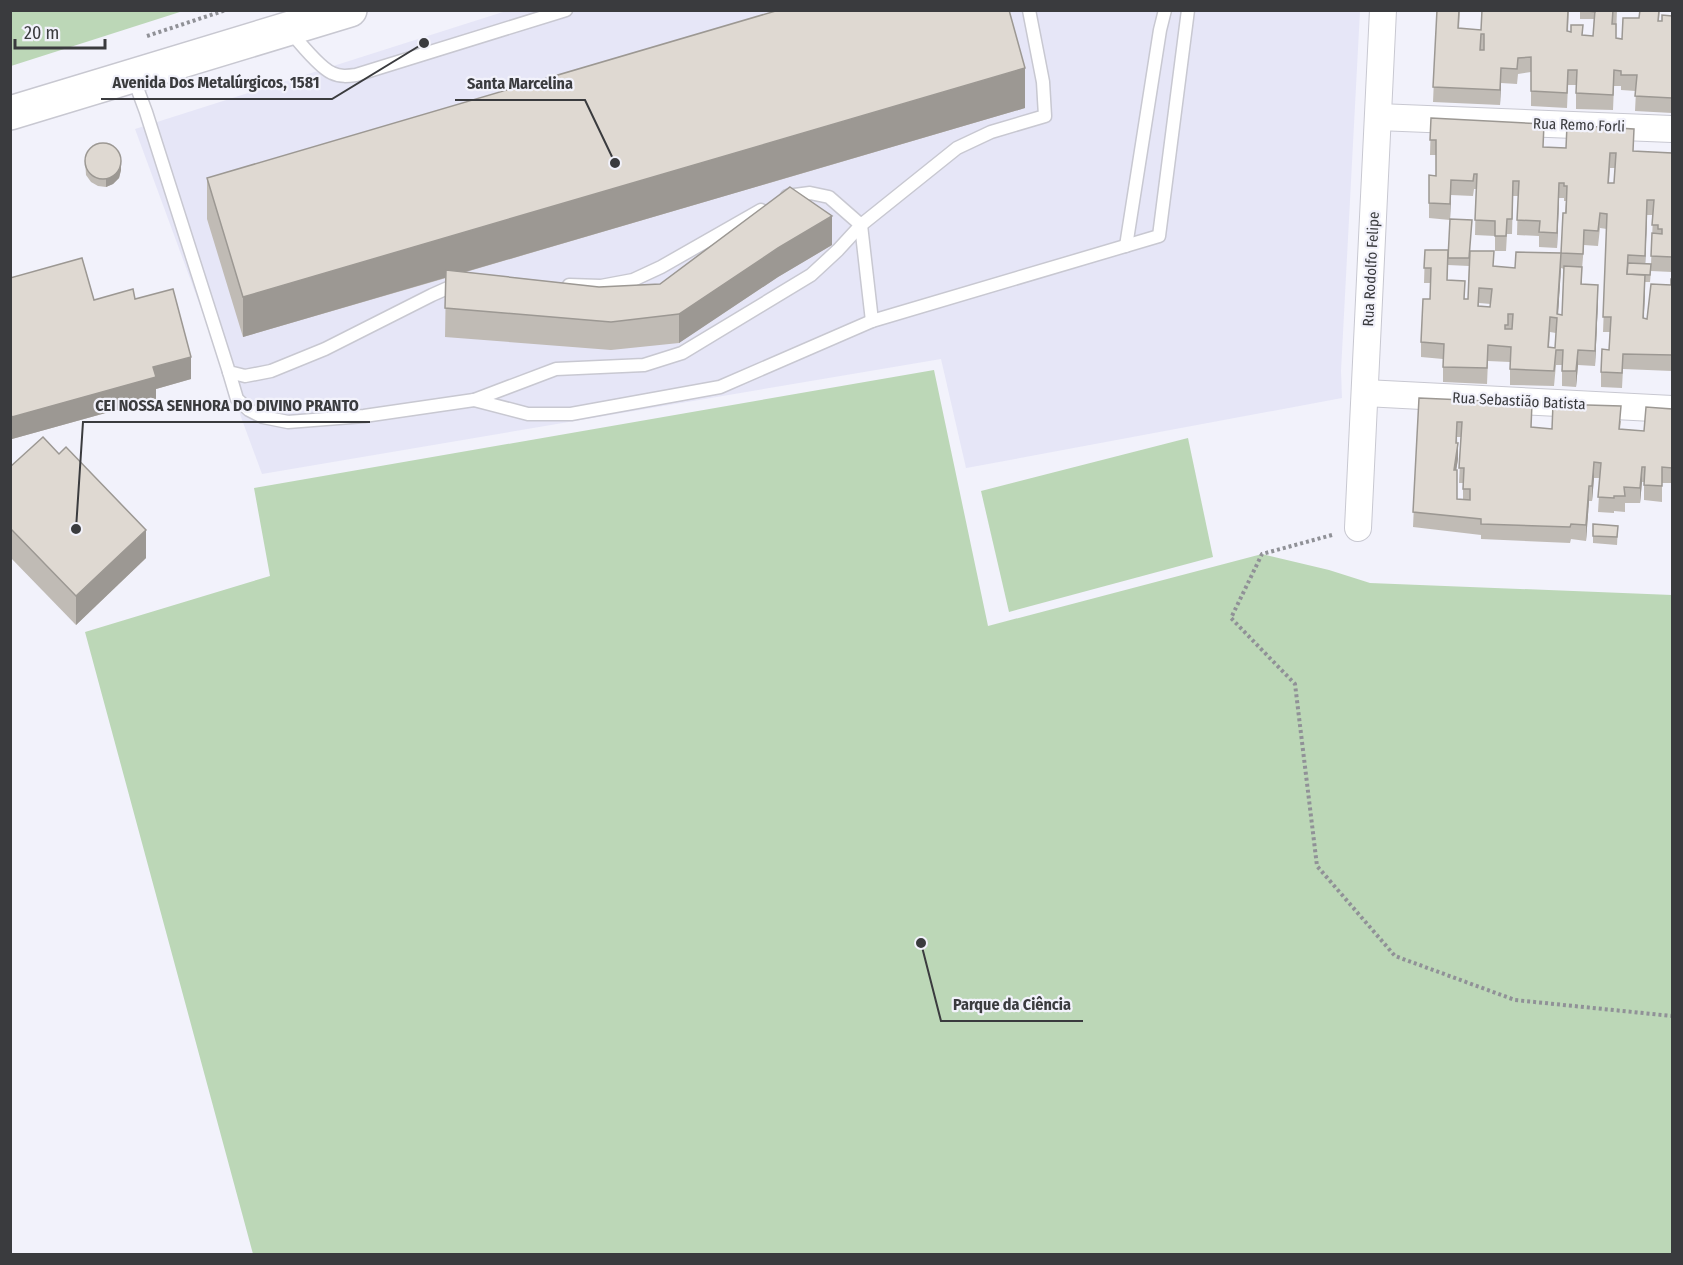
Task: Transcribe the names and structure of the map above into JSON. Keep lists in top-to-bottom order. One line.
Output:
{"streets":{"street":["Rua Remo Forli","Rua Rodolfo Felipe","Rua Sebastião Batista"]},"crossings":[["Rua Remo Forli","Rua Rodolfo Felipe"],["Rua Rodolfo Felipe","Rua Sebastião Batista"]],"places":["Avenida Dos Metalúrgicos, 1581","Santa Marcelina","CEI NOSSA SENHORA DO DIVINO PRANTO","Parque da Ciência"],"scale_bar":"20 m"}
